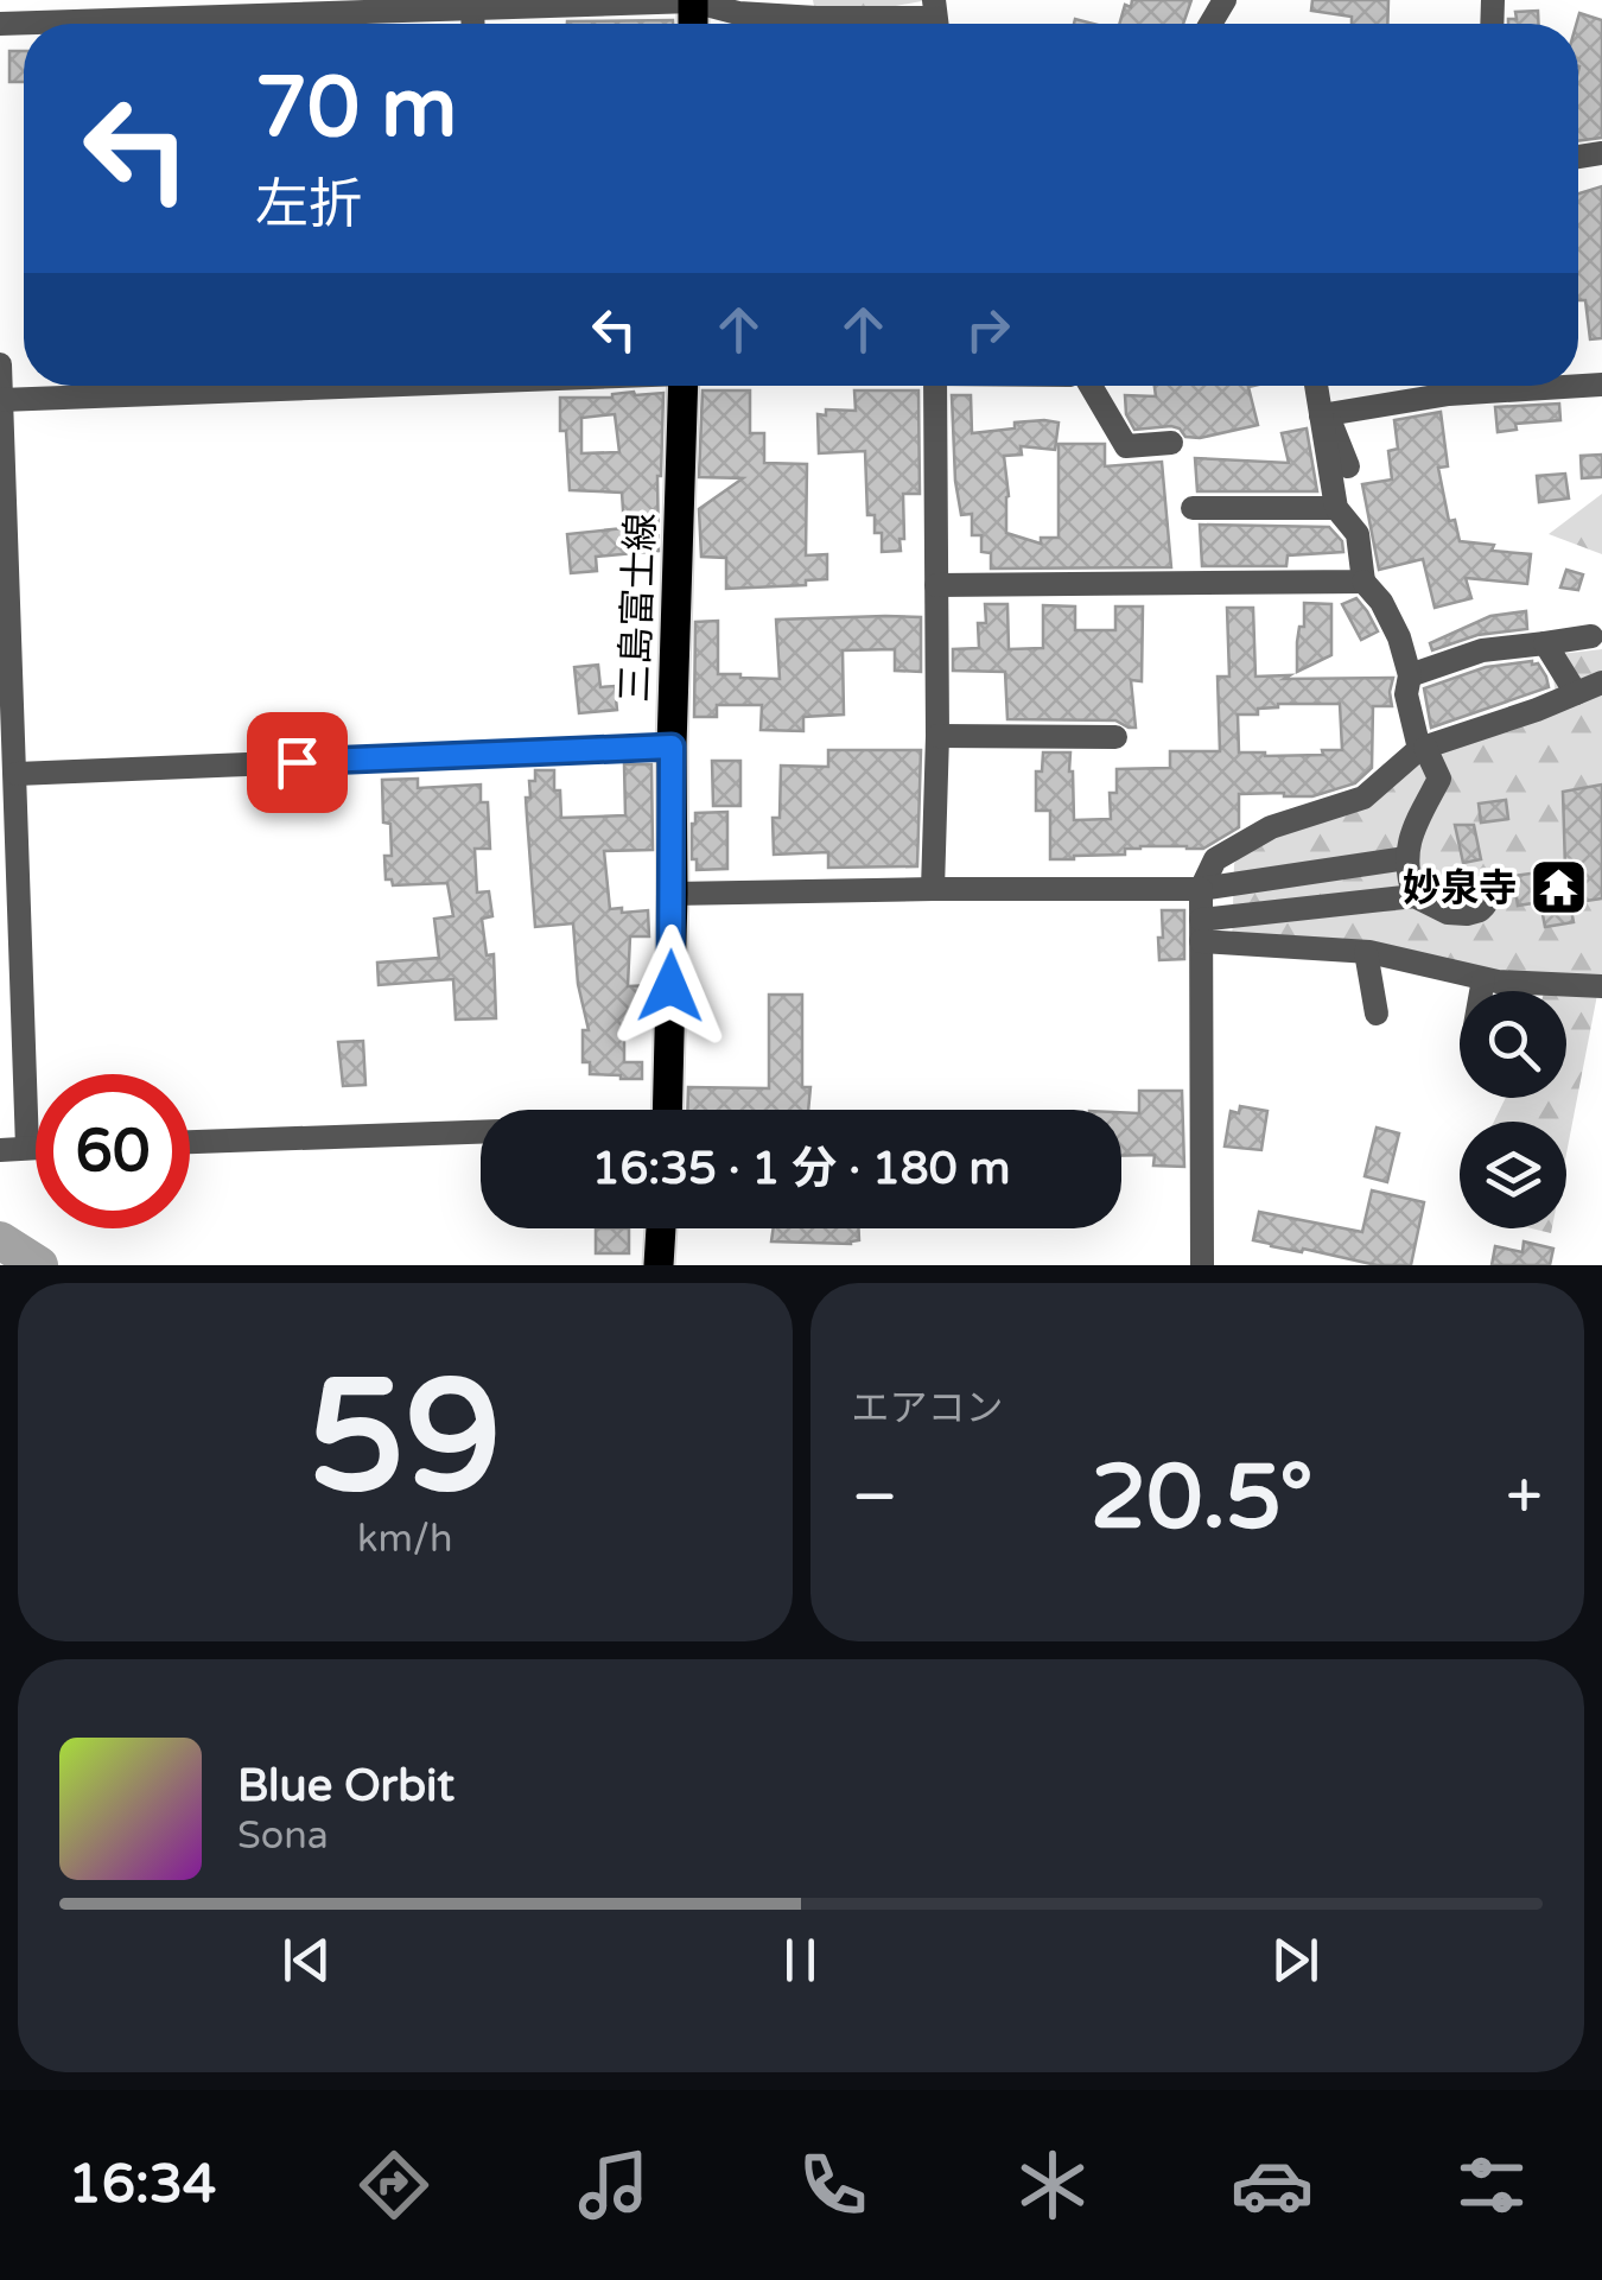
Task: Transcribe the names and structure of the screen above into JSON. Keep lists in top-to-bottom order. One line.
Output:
{"streets":{"main road":["三島富士線"]},"places":{"temple":["妙泉寺"]},"page":{"turn":["70 m","左折"],"limit":"60","trip":"16:35 · 1 分 · 180 m","tile":[["59","km/h"],"エアコン"],"heat":["−","20.5°","+"],"song":["Blue Orbit","Sona"],"tabs":"16:34"}}
